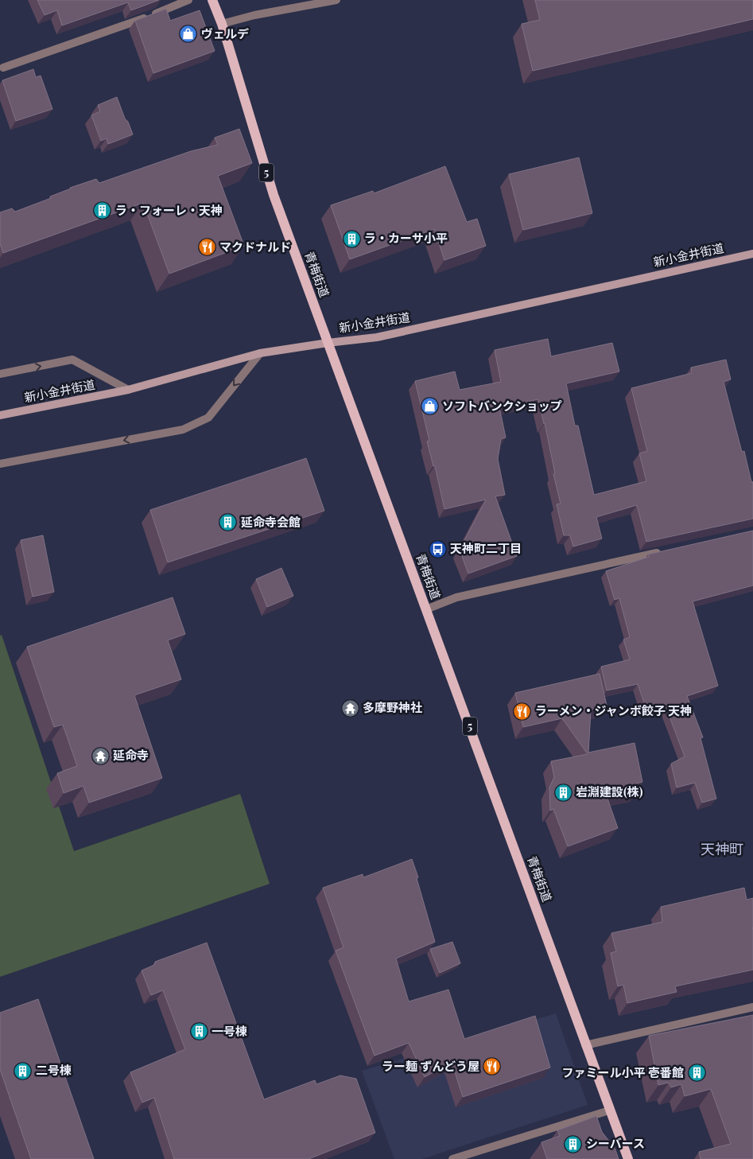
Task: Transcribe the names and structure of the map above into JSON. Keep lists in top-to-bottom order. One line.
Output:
{"streets":{"main road":["5","新小金井街道","青梅街道"]},"crossings":[["新小金井街道","青梅街道"]],"districts":["天神町"],"places":{"shop":["ヴェルデ","ソフトバンクショップ"],"building":["ラ・フォーレ・天神","ラ・カーサ小平","延命寺会館","岩淵建設(株)","一号棟","二号棟","ファミール小平 壱番館","シーバース"],"restaurant":["マクドナルド","ラーメン・ジャンボ餃子 天神","ラー麺 ずんどう屋"],"bus stop":["天神町二丁目"],"temple":["多摩野神社","延命寺"]}}
